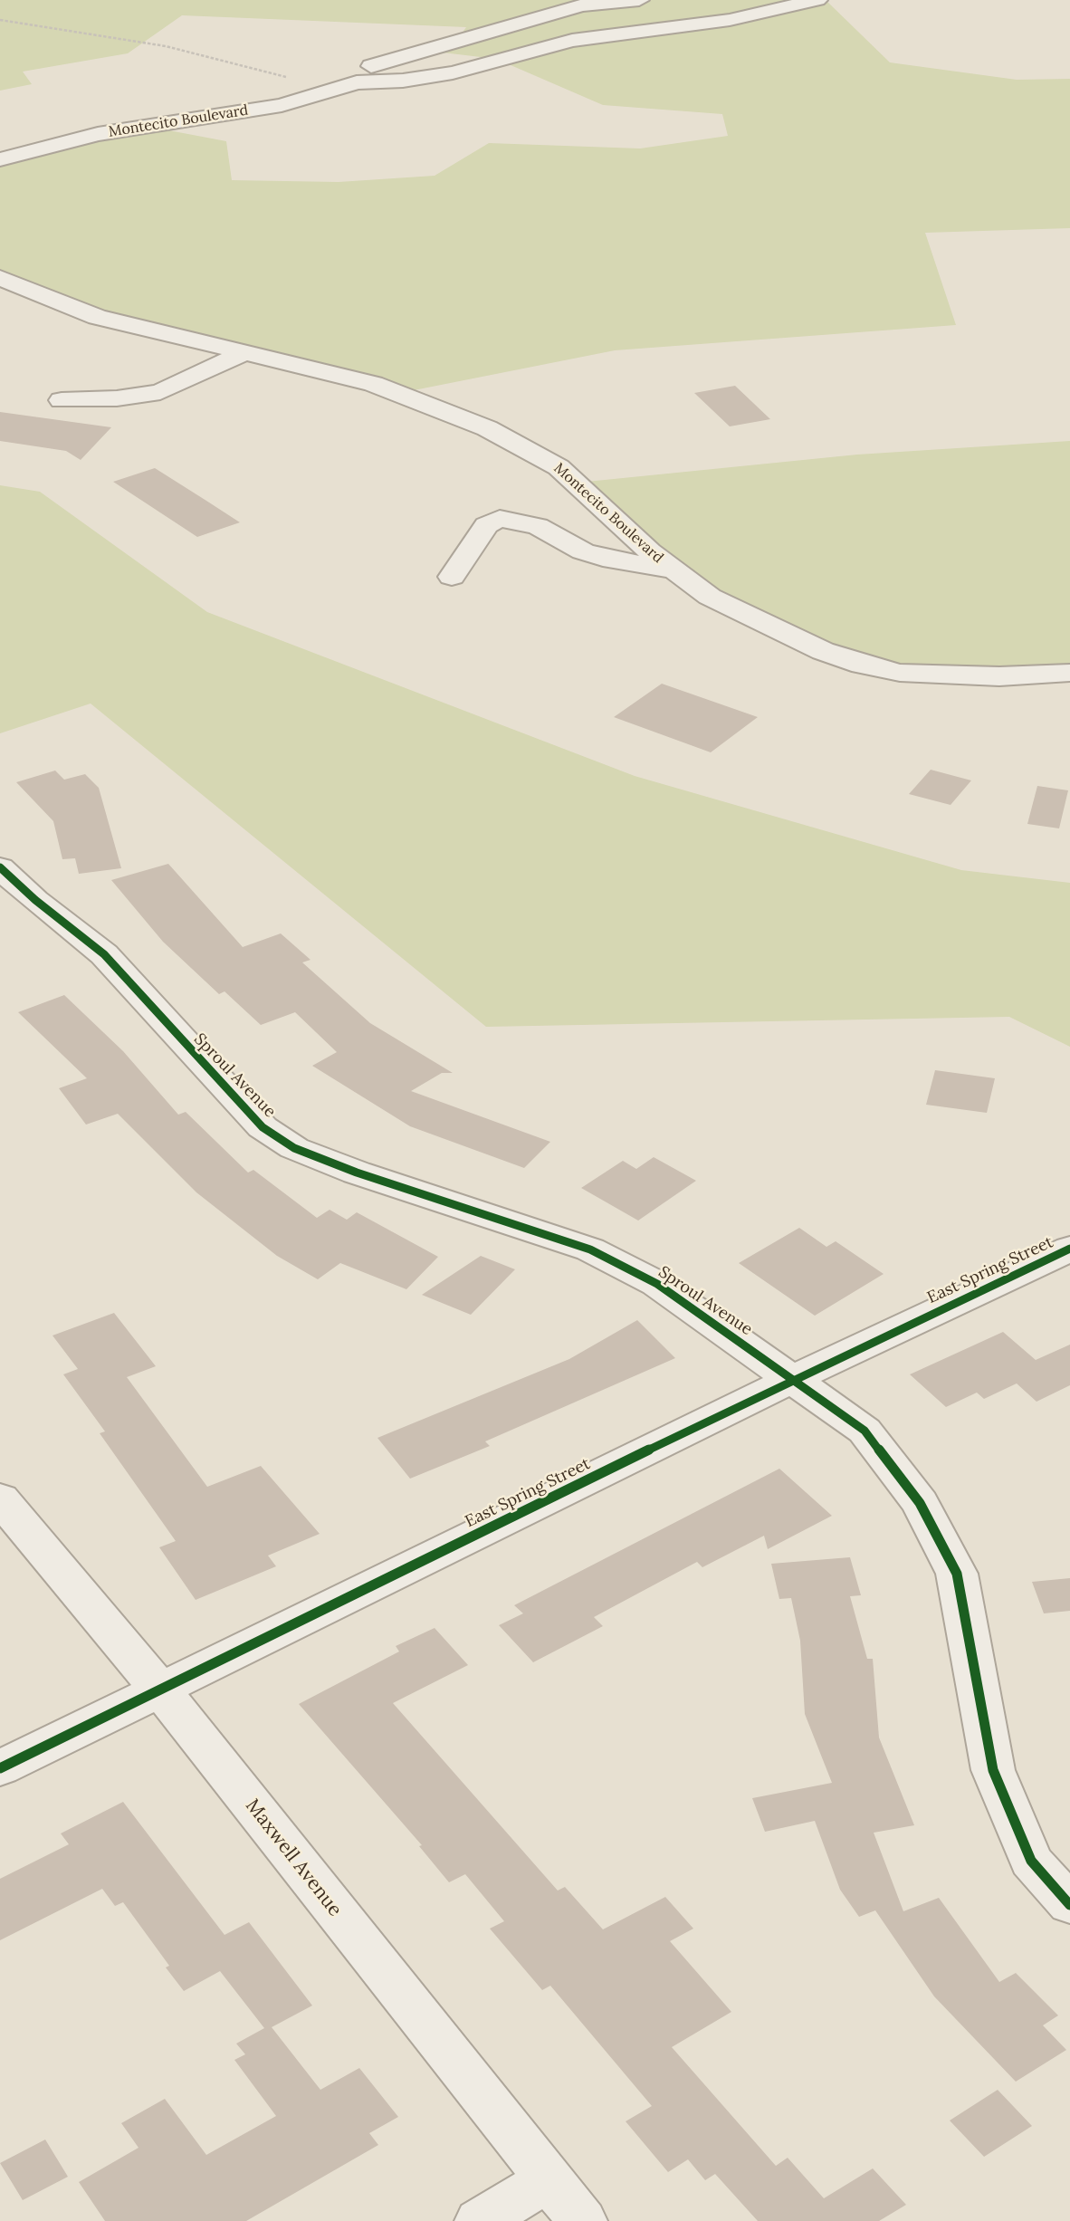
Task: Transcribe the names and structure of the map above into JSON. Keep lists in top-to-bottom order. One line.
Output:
{"streets":{"street":["Montecito Boulevard","Sproul Avenue","East Spring Street","Maxwell Avenue"]},"crossings":[["Sproul Avenue","East Spring Street"],["East Spring Street","Maxwell Avenue"]]}
